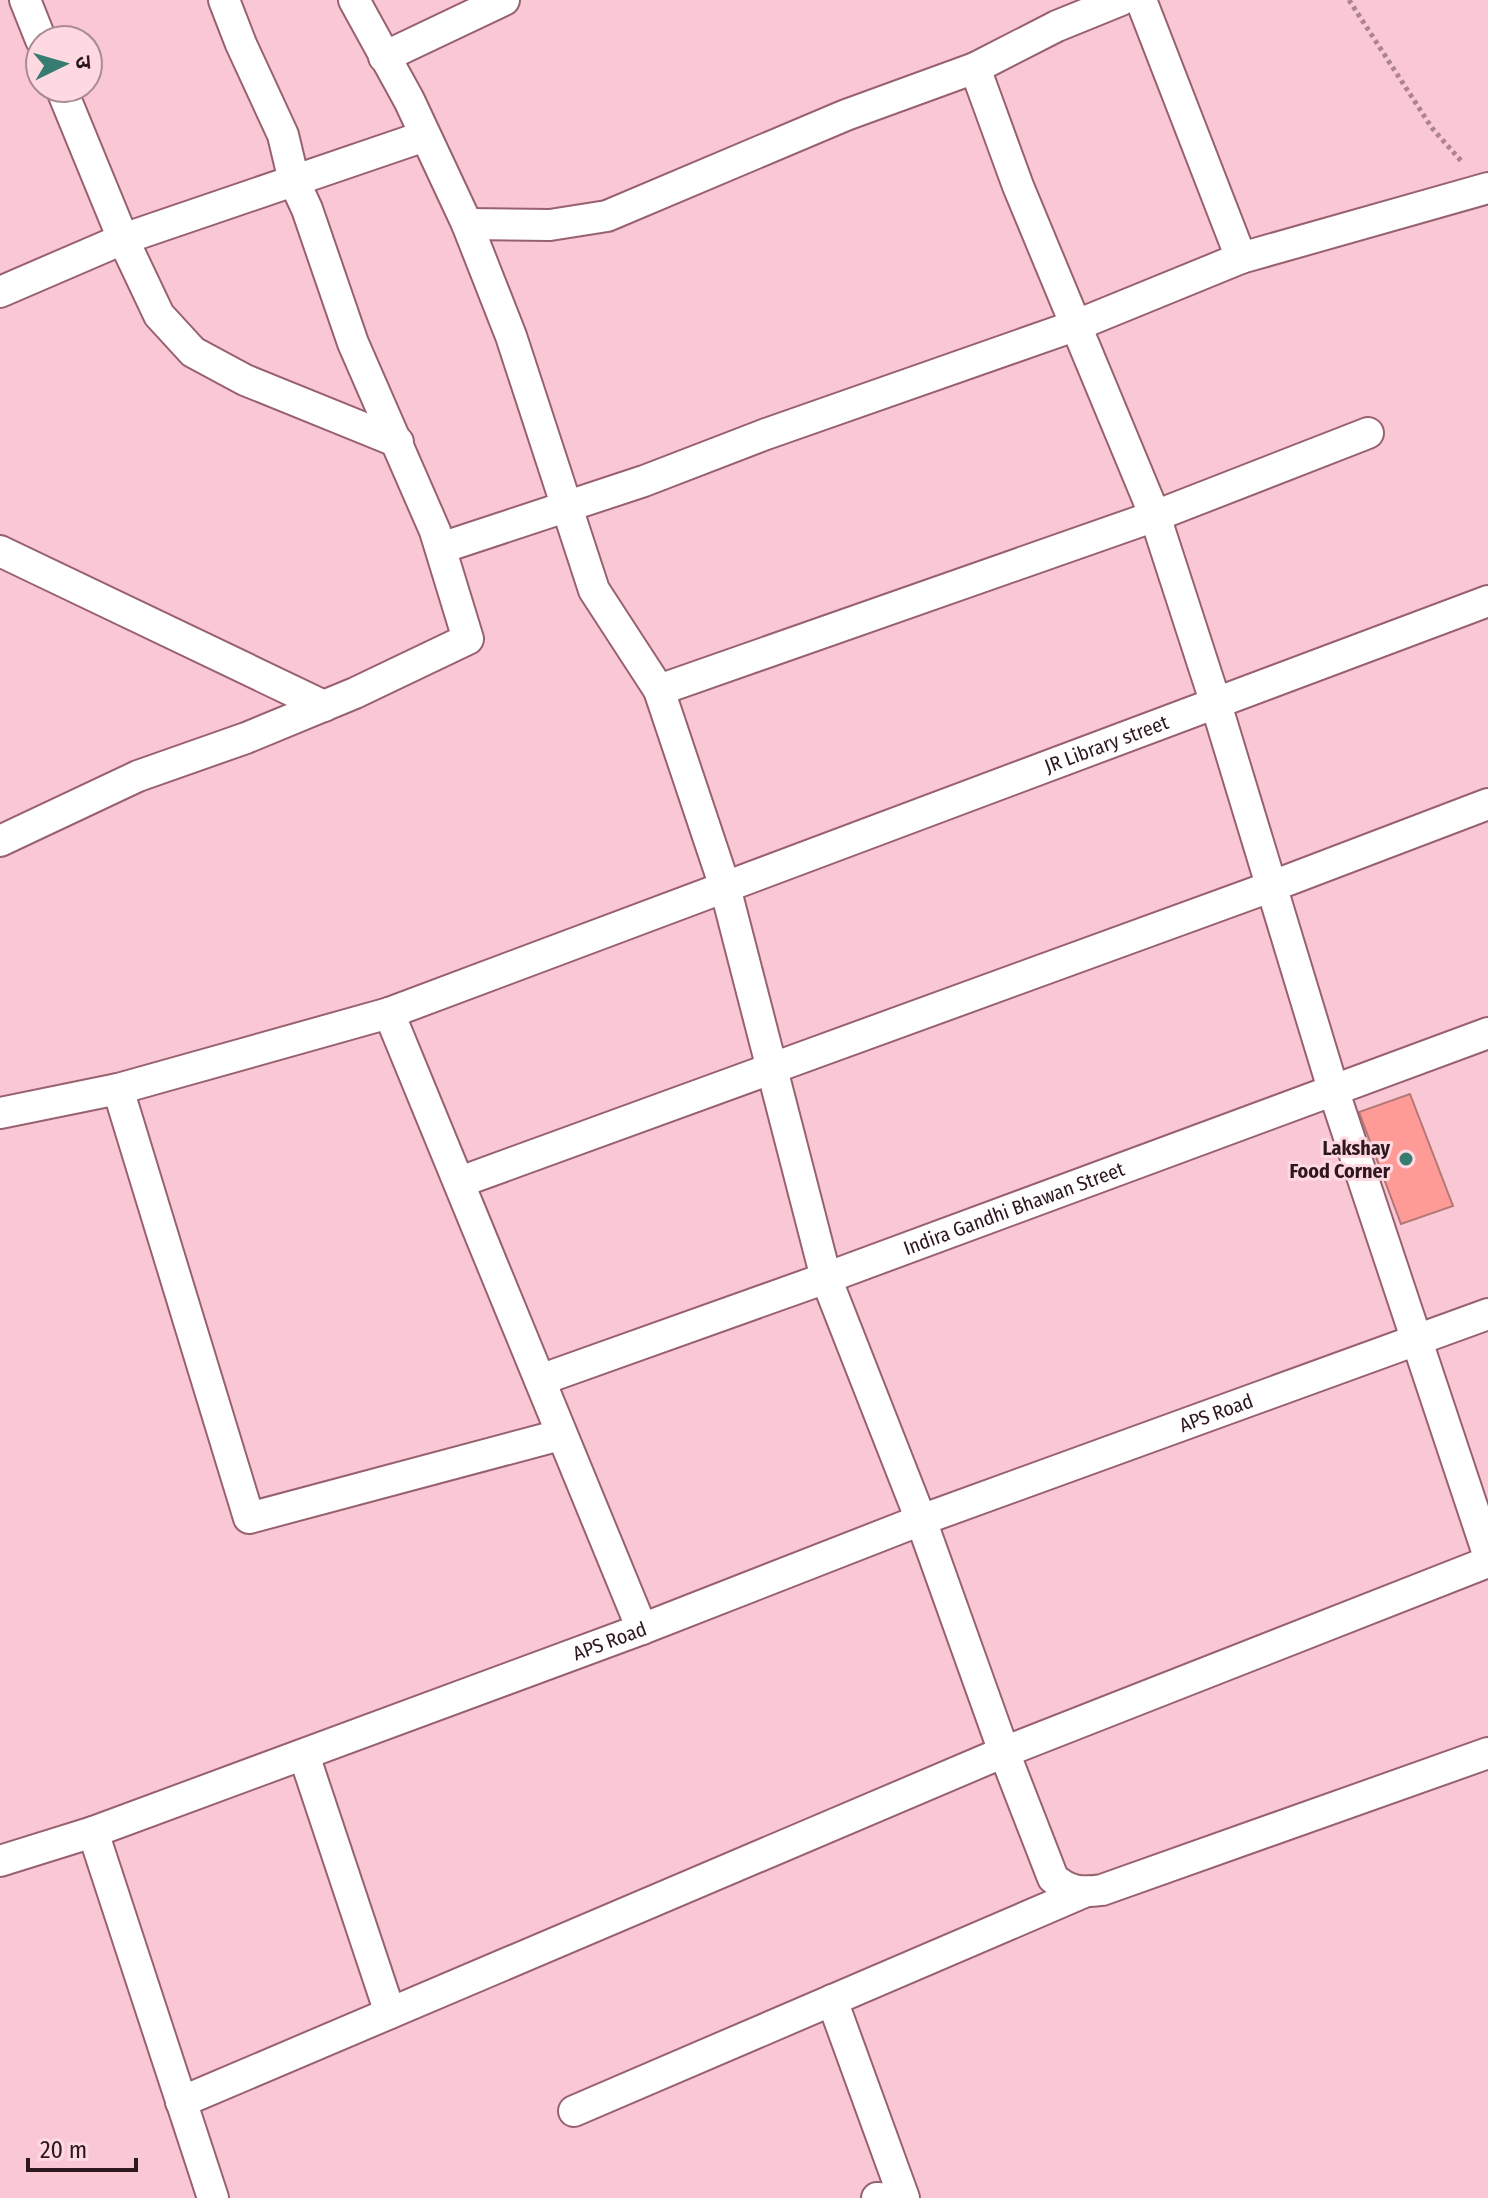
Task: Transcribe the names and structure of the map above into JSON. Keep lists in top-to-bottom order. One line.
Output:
{"streets":{"street":["JR Library street","Indira Gandhi Bhawan Street","APS Road"]},"places":["Lakshay Food Corner"],"scale_bar":"20 m","north":"right"}
